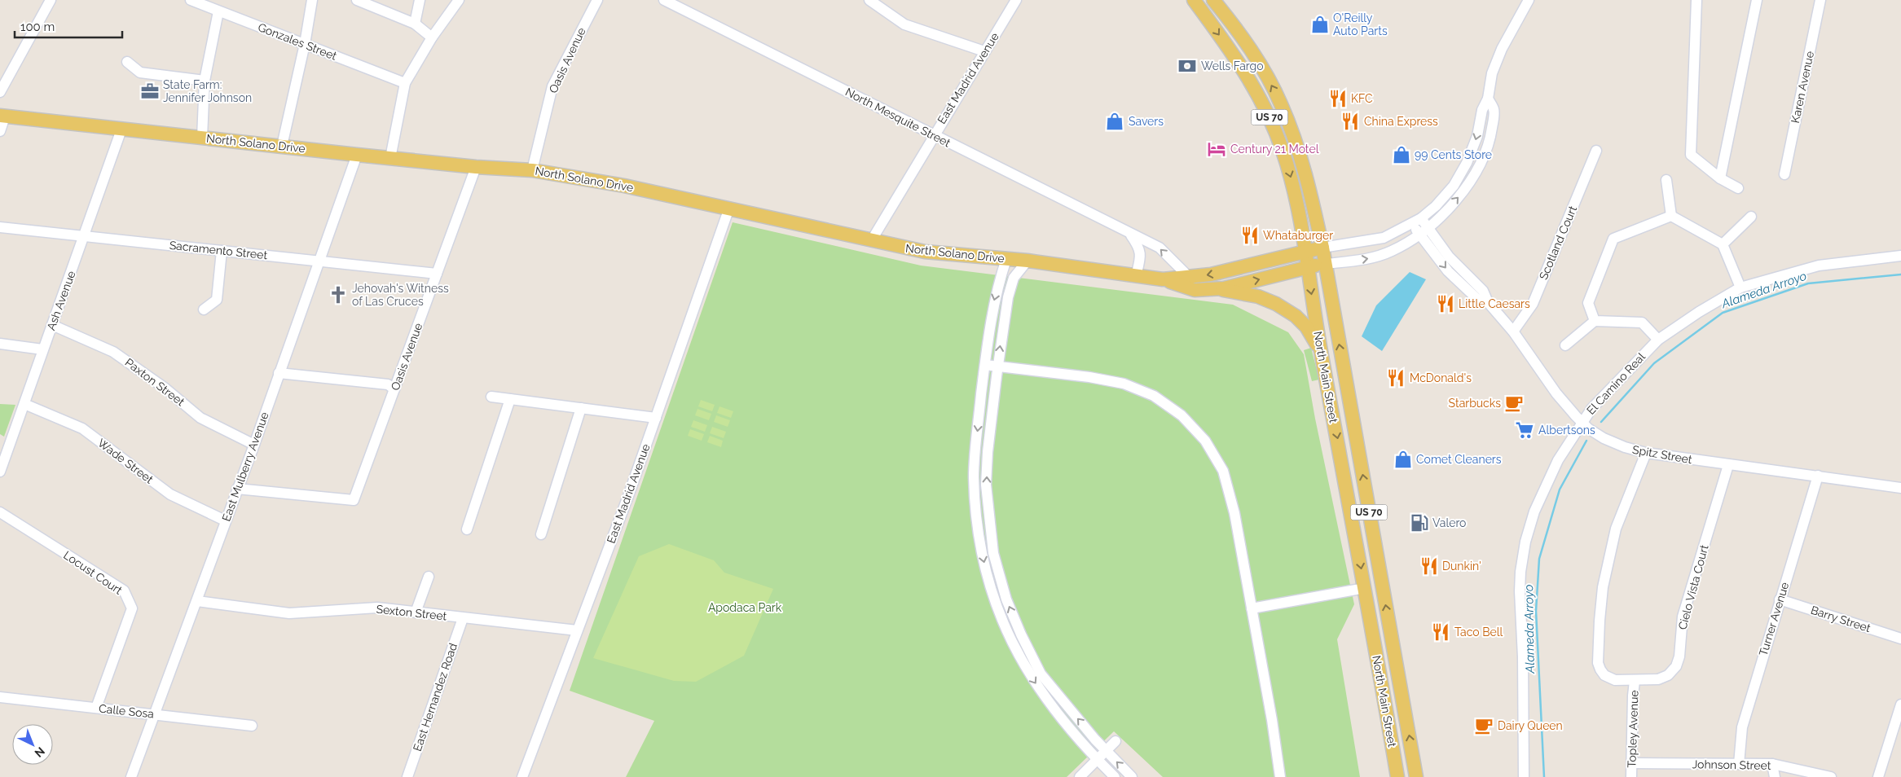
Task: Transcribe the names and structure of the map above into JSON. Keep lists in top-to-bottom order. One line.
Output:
{"streets":{"main road":["US 70","North Solano Drive","North Main Street"],"street":["Gonzales Street","Oasis Avenue","East Madrid Avenue","Karen Avenue","North Mesquite Street","Scotland Court","Sacramento Street","Ash Avenue","Paxton Street","El Camino Real","Spitz Street","Wade Street","East Mulberry Avenue","Locust Court","Cielo Vista Court","Sexton Street","Turner Avenue","Barry Street","East Hernandez Road","Calle Sosa","Topley Avenue","Johnson Street"]},"crossings":[["Oasis Avenue","North Solano Drive"],["Oasis Avenue","Sacramento Street"],["Oasis Avenue","East Mulberry Avenue"],["East Madrid Avenue","North Mesquite Street"],["East Madrid Avenue","North Solano Drive"],["East Madrid Avenue","Sexton Street"],["North Mesquite Street","North Solano Drive"],["North Solano Drive","Ash Avenue"],["North Solano Drive","North Main Street"],["North Solano Drive","East Mulberry Avenue"],["Scotland Court","Spitz Street"],["Sacramento Street","Ash Avenue"],["Sacramento Street","East Mulberry Avenue"],["Ash Avenue","Paxton Street"],["Ash Avenue","Wade Street"],["Paxton Street","East Mulberry Avenue"],["El Camino Real","Spitz Street"],["Spitz Street","Cielo Vista Court"],["Spitz Street","Turner Avenue"],["Wade Street","East Mulberry Avenue"],["East Mulberry Avenue","Sexton Street"],["East Mulberry Avenue","Calle Sosa"],["Locust Court","Calle Sosa"],["Cielo Vista Court","Topley Avenue"],["Sexton Street","East Hernandez Road"],["Turner Avenue","Barry Street"],["Turner Avenue","Johnson Street"],["Topley Avenue","Johnson Street"]],"water":["Alameda Arroyo"],"parks":["Apodaca Park"],"places":{"shop":["O'Reilly Auto Parts","Savers","99 Cents Store","Comet Cleaners"],"bank":["Wells Fargo"],"office":["State Farm: Jennifer Johnson"],"restaurant":["KFC","China Express","Whataburger","Little Caesars","McDonald's","Dunkin'","Taco Bell"],"hotel":["Century 21 Motel"],"church":["Jehovah's Witness of Las Cruces"],"cafe":["Starbucks","Dairy Queen"],"supermarket":["Albertsons"],"fuel station":["Valero"]},"scale_bar":"100 m","north":"bottom right"}
